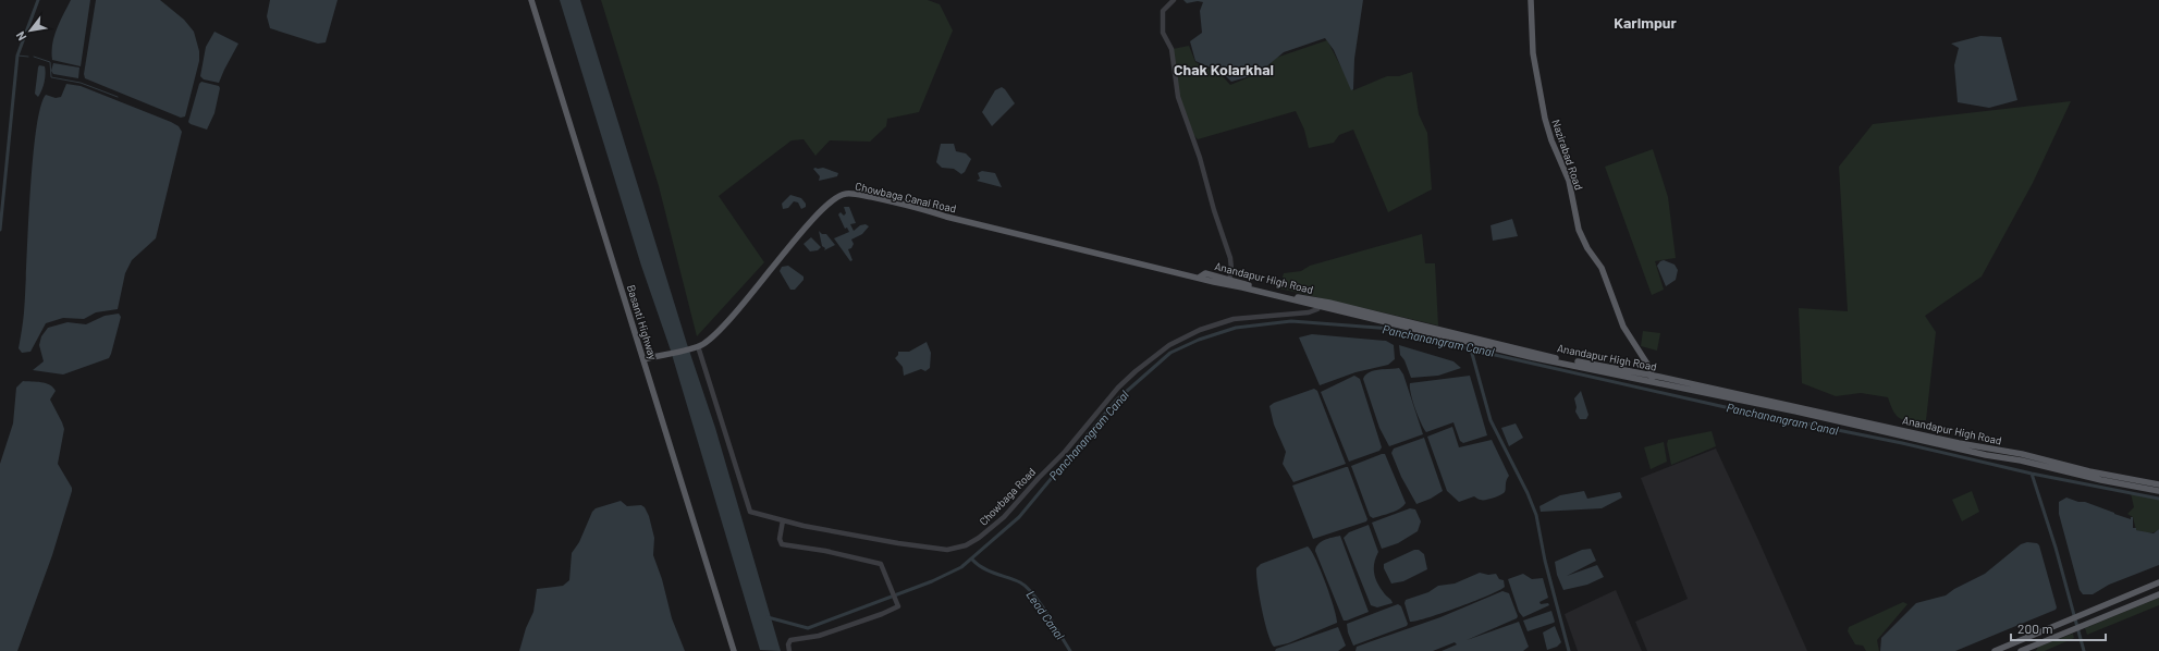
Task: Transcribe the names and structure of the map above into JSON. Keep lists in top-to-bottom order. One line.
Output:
{"streets":{"main road":["Nazirabad Road","Chowbaga Canal Road","Anandapur High Road","Basanti Highway"],"street":["Chowbaga Road"]},"crossings":[["Nazirabad Road","Anandapur High Road"],["Chowbaga Canal Road","Anandapur High Road"],["Chowbaga Canal Road","Basanti Highway"],["Chowbaga Canal Road","Chowbaga Road"],["Anandapur High Road","Chowbaga Road"]],"districts":["Karimpur","Chak Kolarkhal"],"water":["Panchanangram Canal","Lead Canal"],"scale_bar":"200 m","north":"bottom left"}
